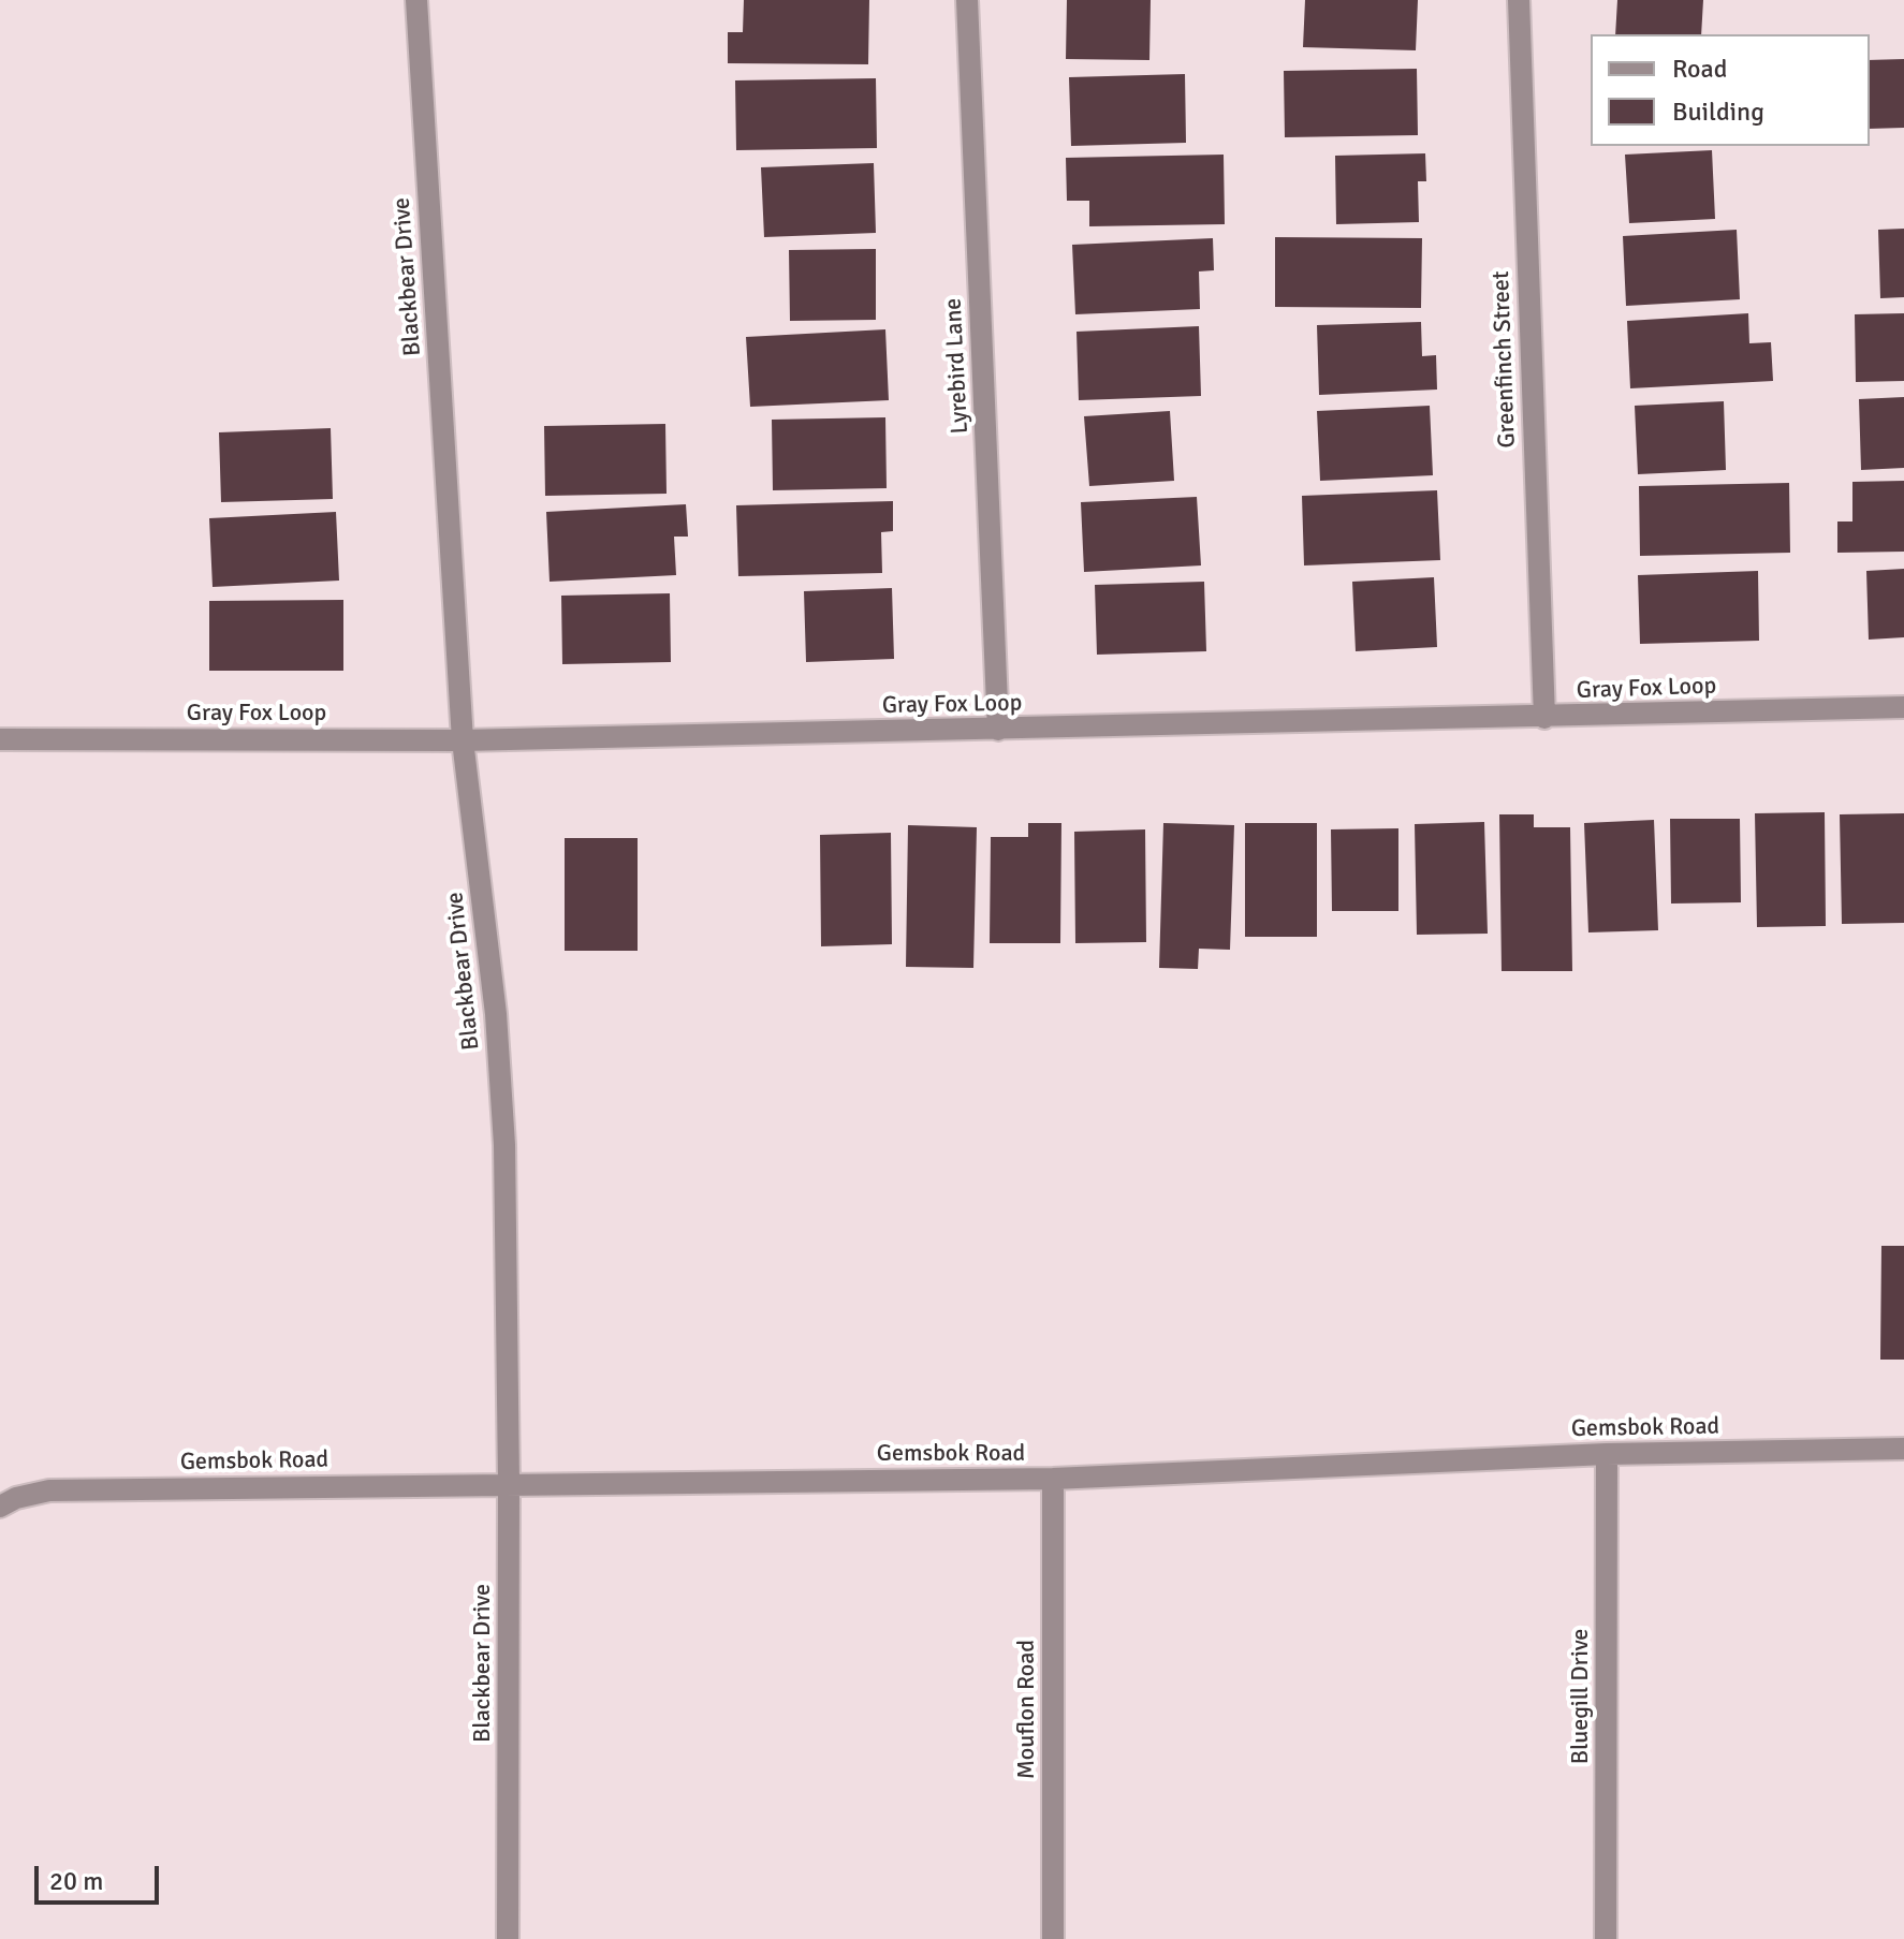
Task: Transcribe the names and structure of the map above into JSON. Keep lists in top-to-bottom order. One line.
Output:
{"streets":{"street":["Blackbear Drive","Greenfinch Street","Lyrebird Lane","Gray Fox Loop","Gemsbok Road","Bluegill Drive","Mouflon Road"]},"crossings":[["Blackbear Drive","Gray Fox Loop"],["Blackbear Drive","Gemsbok Road"],["Greenfinch Street","Gray Fox Loop"],["Lyrebird Lane","Gray Fox Loop"],["Gemsbok Road","Bluegill Drive"],["Gemsbok Road","Mouflon Road"]],"legend":["Road","Building"],"scale_bar":"20 m"}
